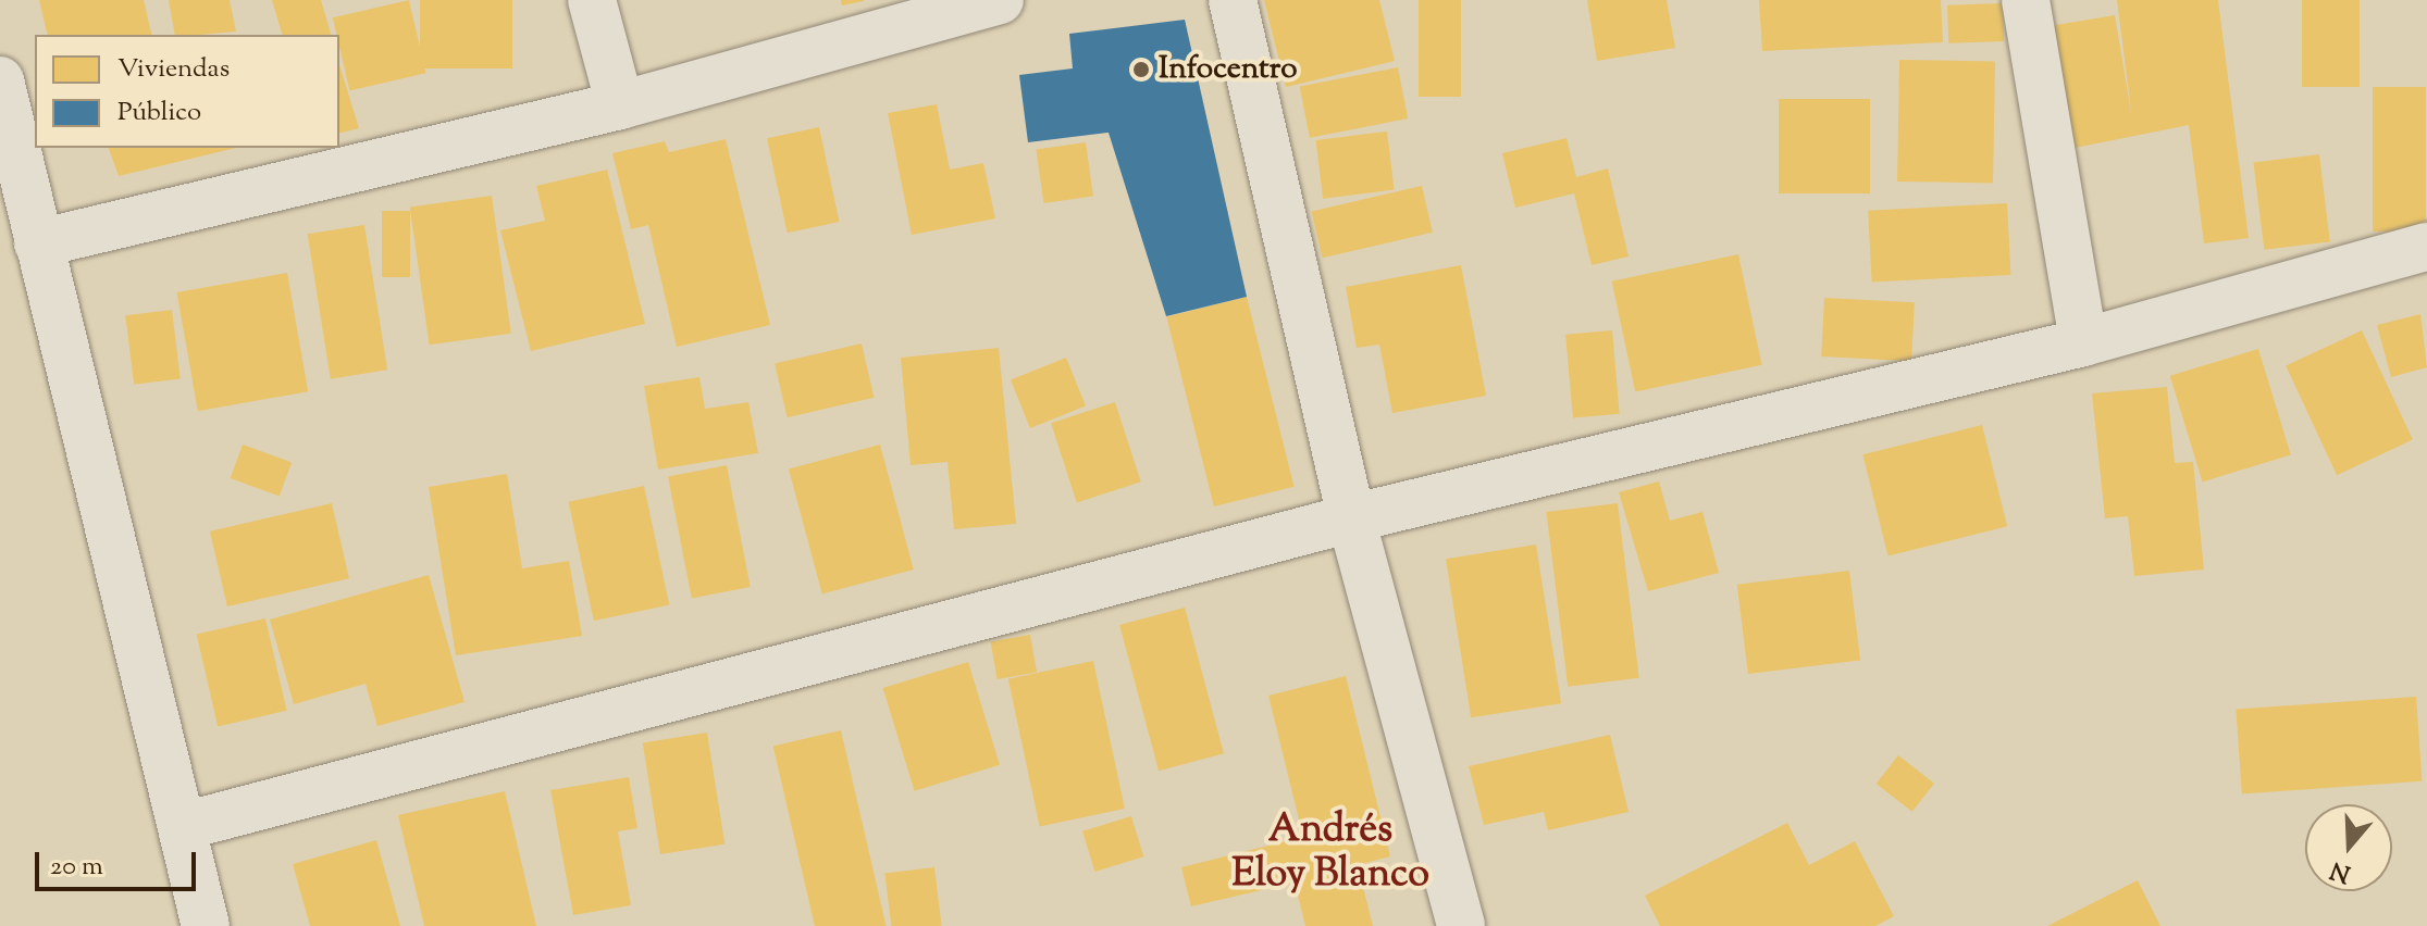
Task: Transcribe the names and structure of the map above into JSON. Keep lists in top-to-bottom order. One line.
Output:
{"districts":["Andrés Eloy Blanco"],"places":["Infocentro"],"legend":["Viviendas","Público"],"scale_bar":"20 m","north":"bottom"}
